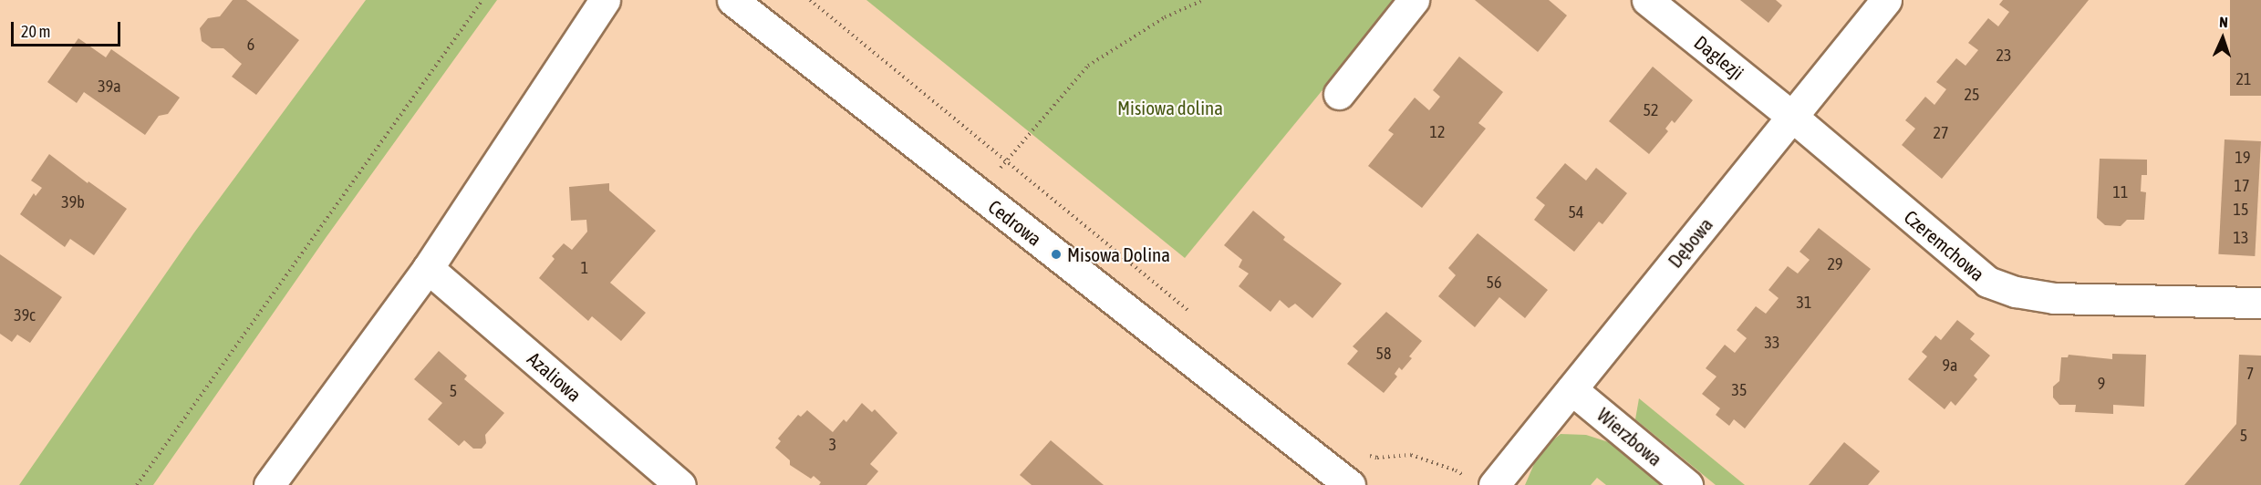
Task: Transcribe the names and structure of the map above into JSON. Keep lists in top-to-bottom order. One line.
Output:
{"streets":{"street":["Daglezji","Cedrowa","Dębowa","Czeremchowa","Azaliowa","Wierzbowa"]},"crossings":[["Daglezji","Dębowa"],["Daglezji","Czeremchowa"],["Dębowa","Czeremchowa"],["Dębowa","Wierzbowa"]],"parks":["Misiowa dolina"],"places":["Misowa Dolina"],"house_numbers":["6","23","21","39a","25","52","12","27","19","17","11","39b","15","54","13","29","1","56","31","39c","33","58","9a","7","9","35","5","5","3"],"scale_bar":"20 m","north":"top"}
